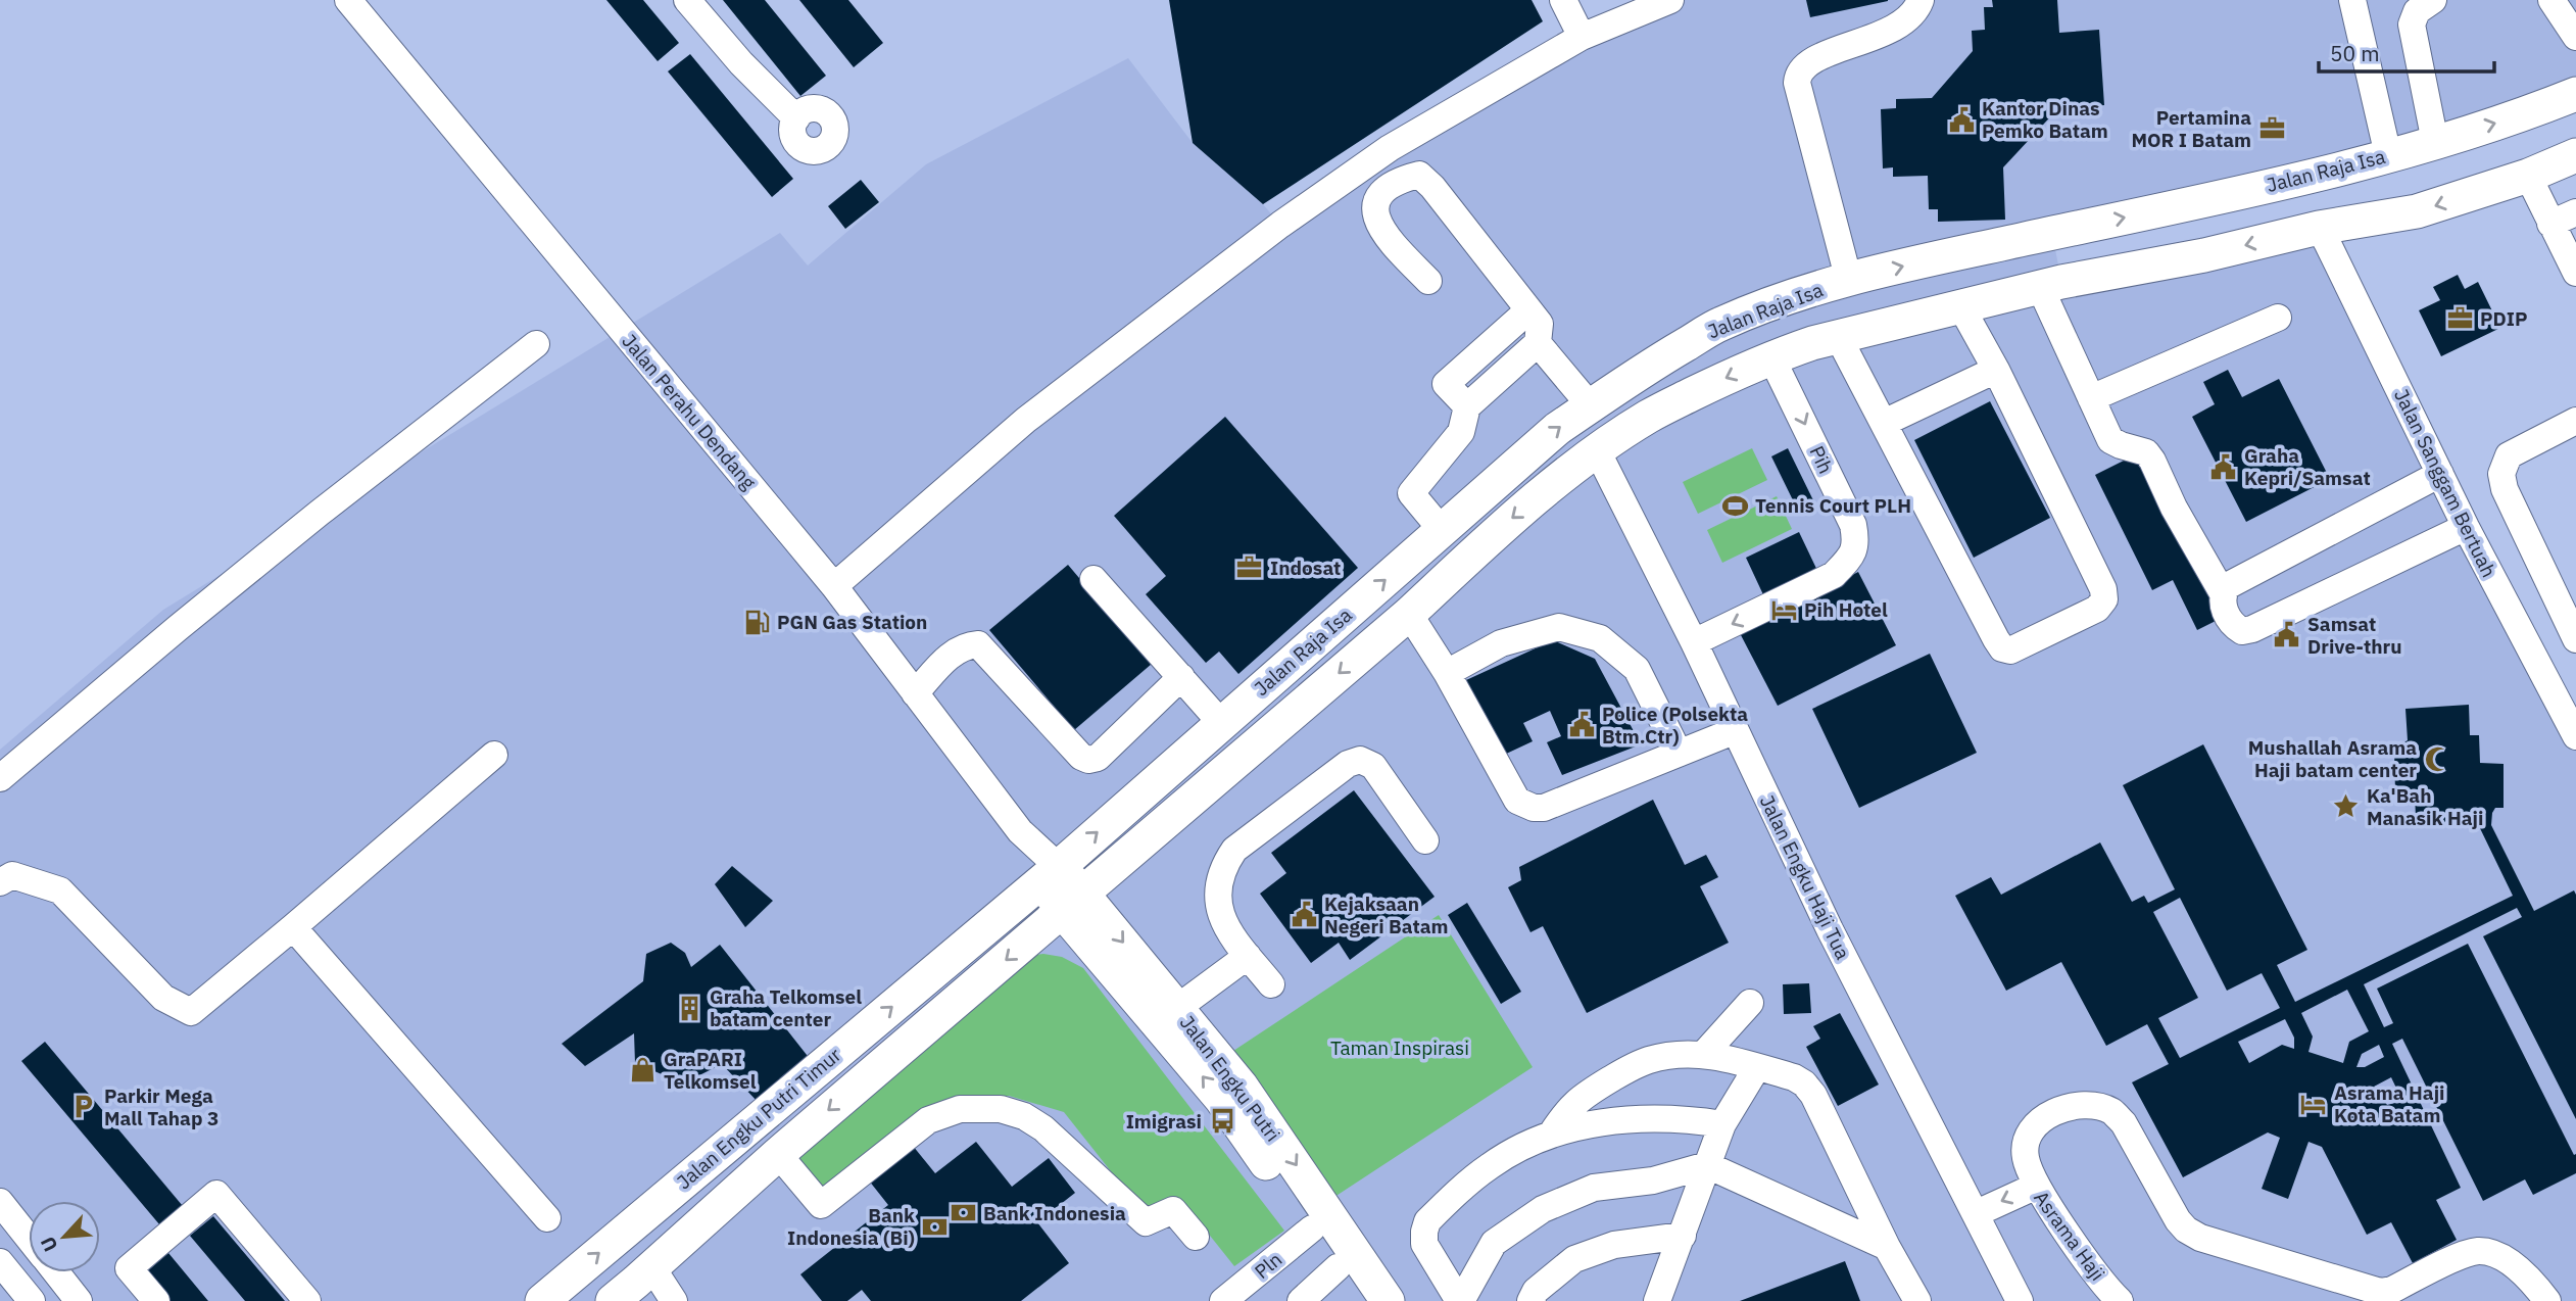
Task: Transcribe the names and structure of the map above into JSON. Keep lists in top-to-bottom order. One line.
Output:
{"streets":{"main road":["Jalan Raja Isa","Jalan Engku Putri","Jalan Engku Putri Timur"],"street":["Jalan Perahu Dendang","Pih","Jalan Sanggam Bertuah","Jalan Engku Haji Tua","Asrama Haji","Pln"]},"crossings":[["Jalan Raja Isa","Jalan Perahu Dendang"],["Jalan Raja Isa","Pih"],["Jalan Raja Isa","Jalan Sanggam Bertuah"],["Jalan Raja Isa","Jalan Engku Haji Tua"],["Jalan Raja Isa","Jalan Engku Putri"],["Jalan Raja Isa","Jalan Engku Putri Timur"],["Jalan Perahu Dendang","Jalan Engku Putri"],["Jalan Perahu Dendang","Jalan Engku Putri Timur"],["Pih","Jalan Engku Haji Tua"],["Jalan Engku Haji Tua","Asrama Haji"],["Jalan Engku Putri","Jalan Engku Putri Timur"],["Jalan Engku Putri","Pln"]],"parks":["Taman Inspirasi"],"places":{"public building":["Kantor Dinas Pemko Batam","Graha Kepri/Samsat","Samsat Drive-thru","Police (Polsekta Btm.Ctr)","Kejaksaan Negeri Batam"],"office":["Pertamina MOR I Batam","PDIP","Indosat"],"sports":["Tennis Court PLH"],"hotel":["Pih Hotel","Asrama Haji Kota Batam"],"fuel station":["PGN Gas Station"],"mosque":["Mushallah Asrama Haji batam center"],"place":["Ka'Bah Manasik Haji"],"building":["Graha Telkomsel batam center"],"shop":["GraPARI Telkomsel"],"parking":["Parkir Mega Mall Tahap 3"],"bus stop":["Imigrasi"],"bank":["Bank Indonesia","Bank Indonesia (Bi)"]},"scale_bar":"50 m","north":"bottom left"}
